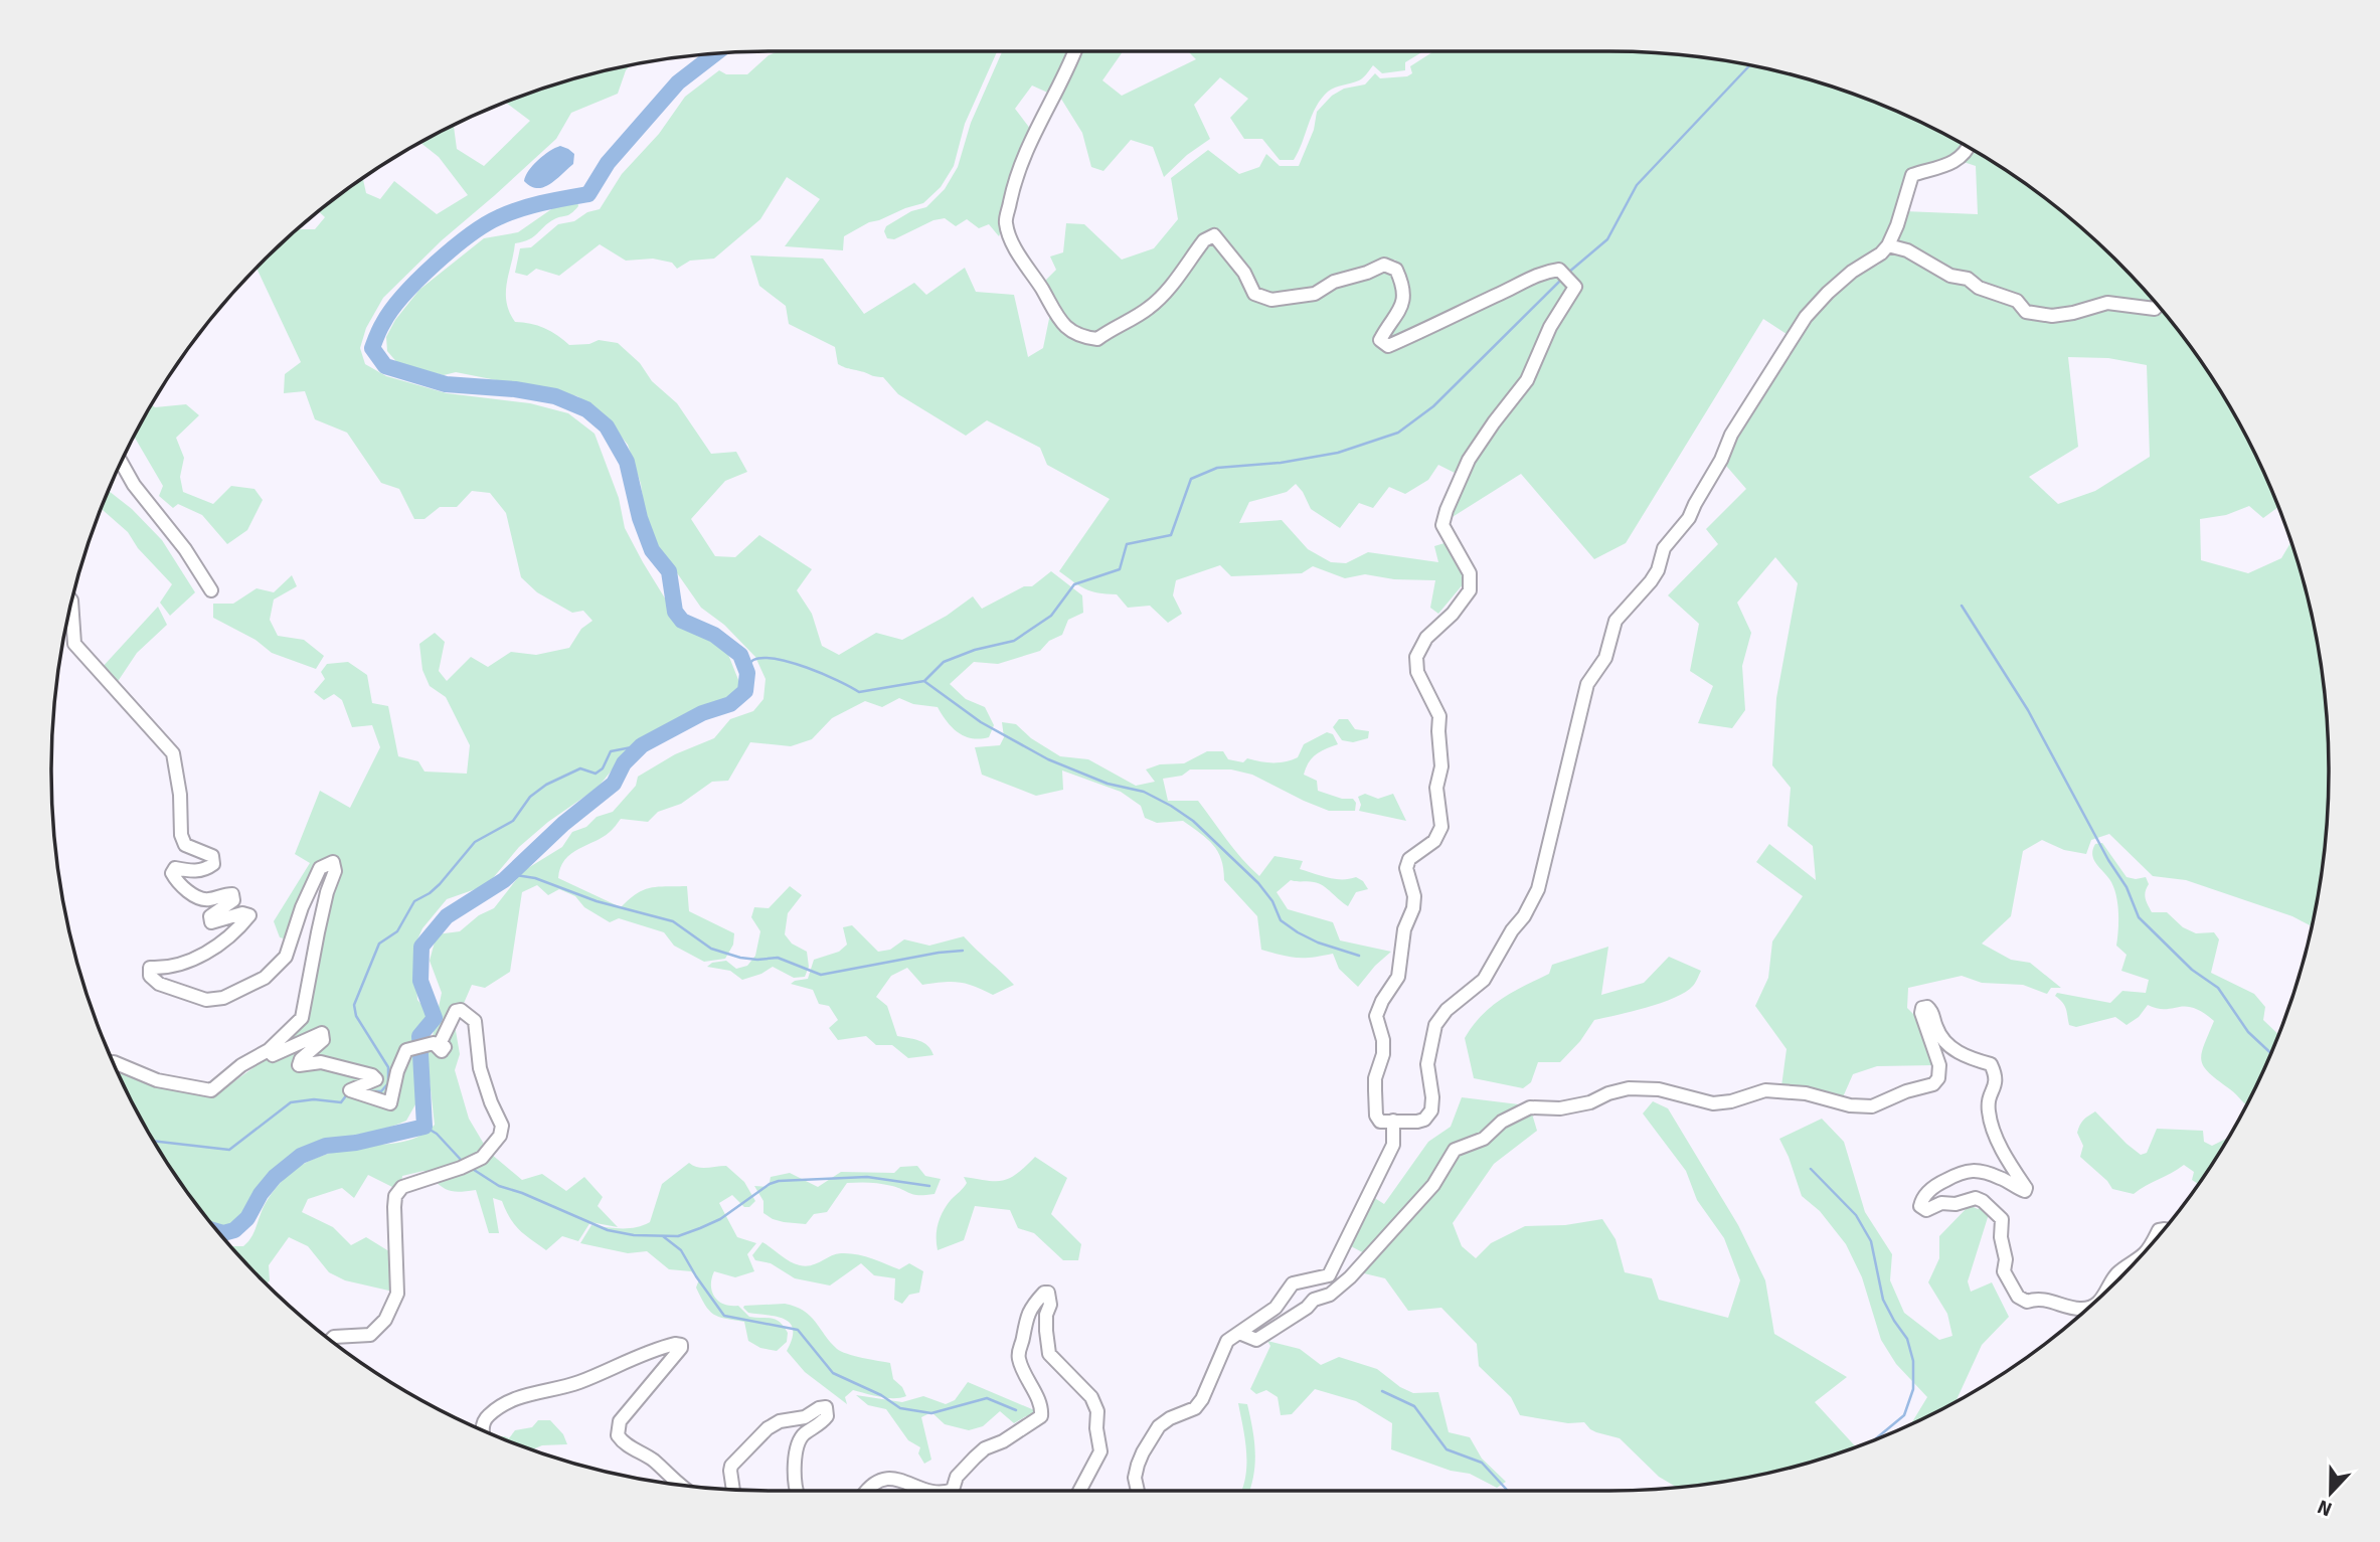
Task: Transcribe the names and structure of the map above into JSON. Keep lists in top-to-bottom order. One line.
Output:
{"north":"bottom"}
